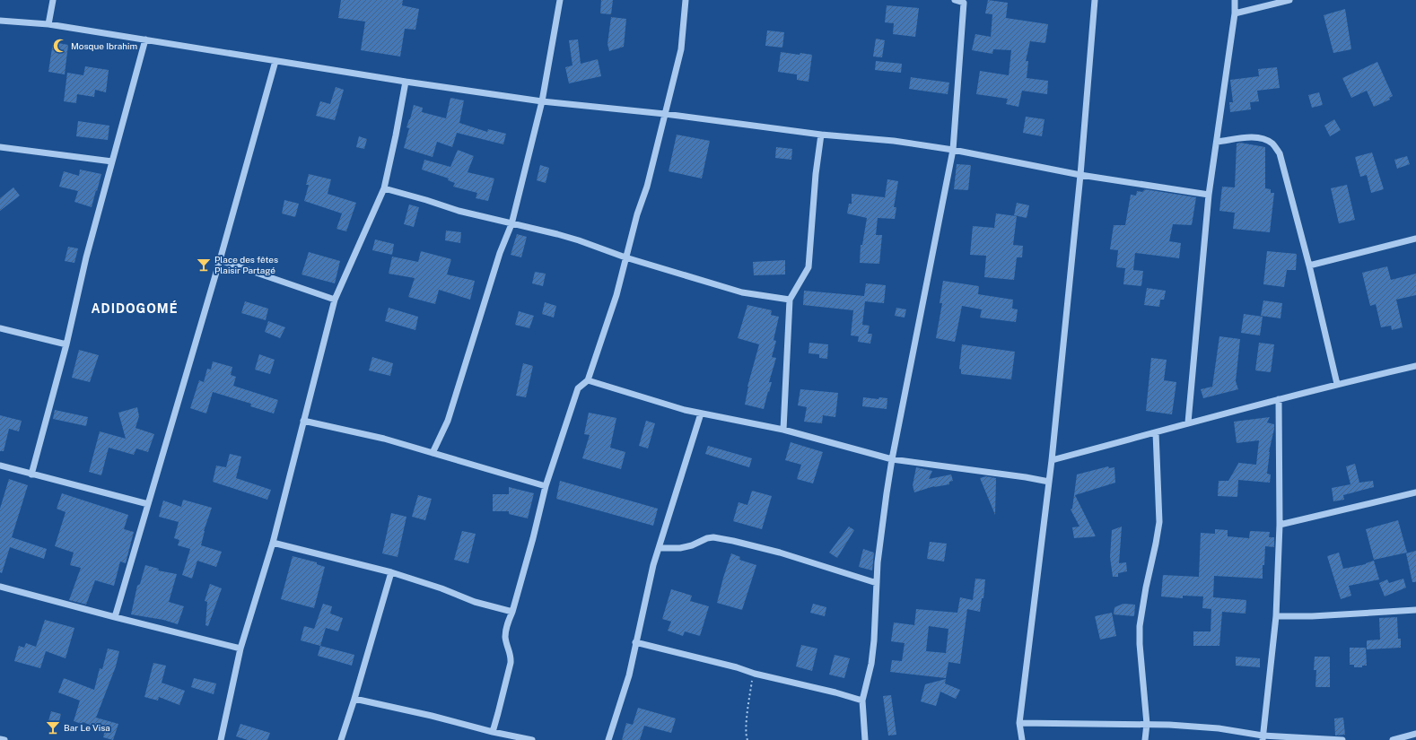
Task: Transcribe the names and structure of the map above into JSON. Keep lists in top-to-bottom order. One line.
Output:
{"districts":["ADIDOGOMÉ"],"places":{"mosque":["Mosque Ibrahim"],"bar":["Place des fêtes Plaisir Partagé","Bar Le Visa"]}}
